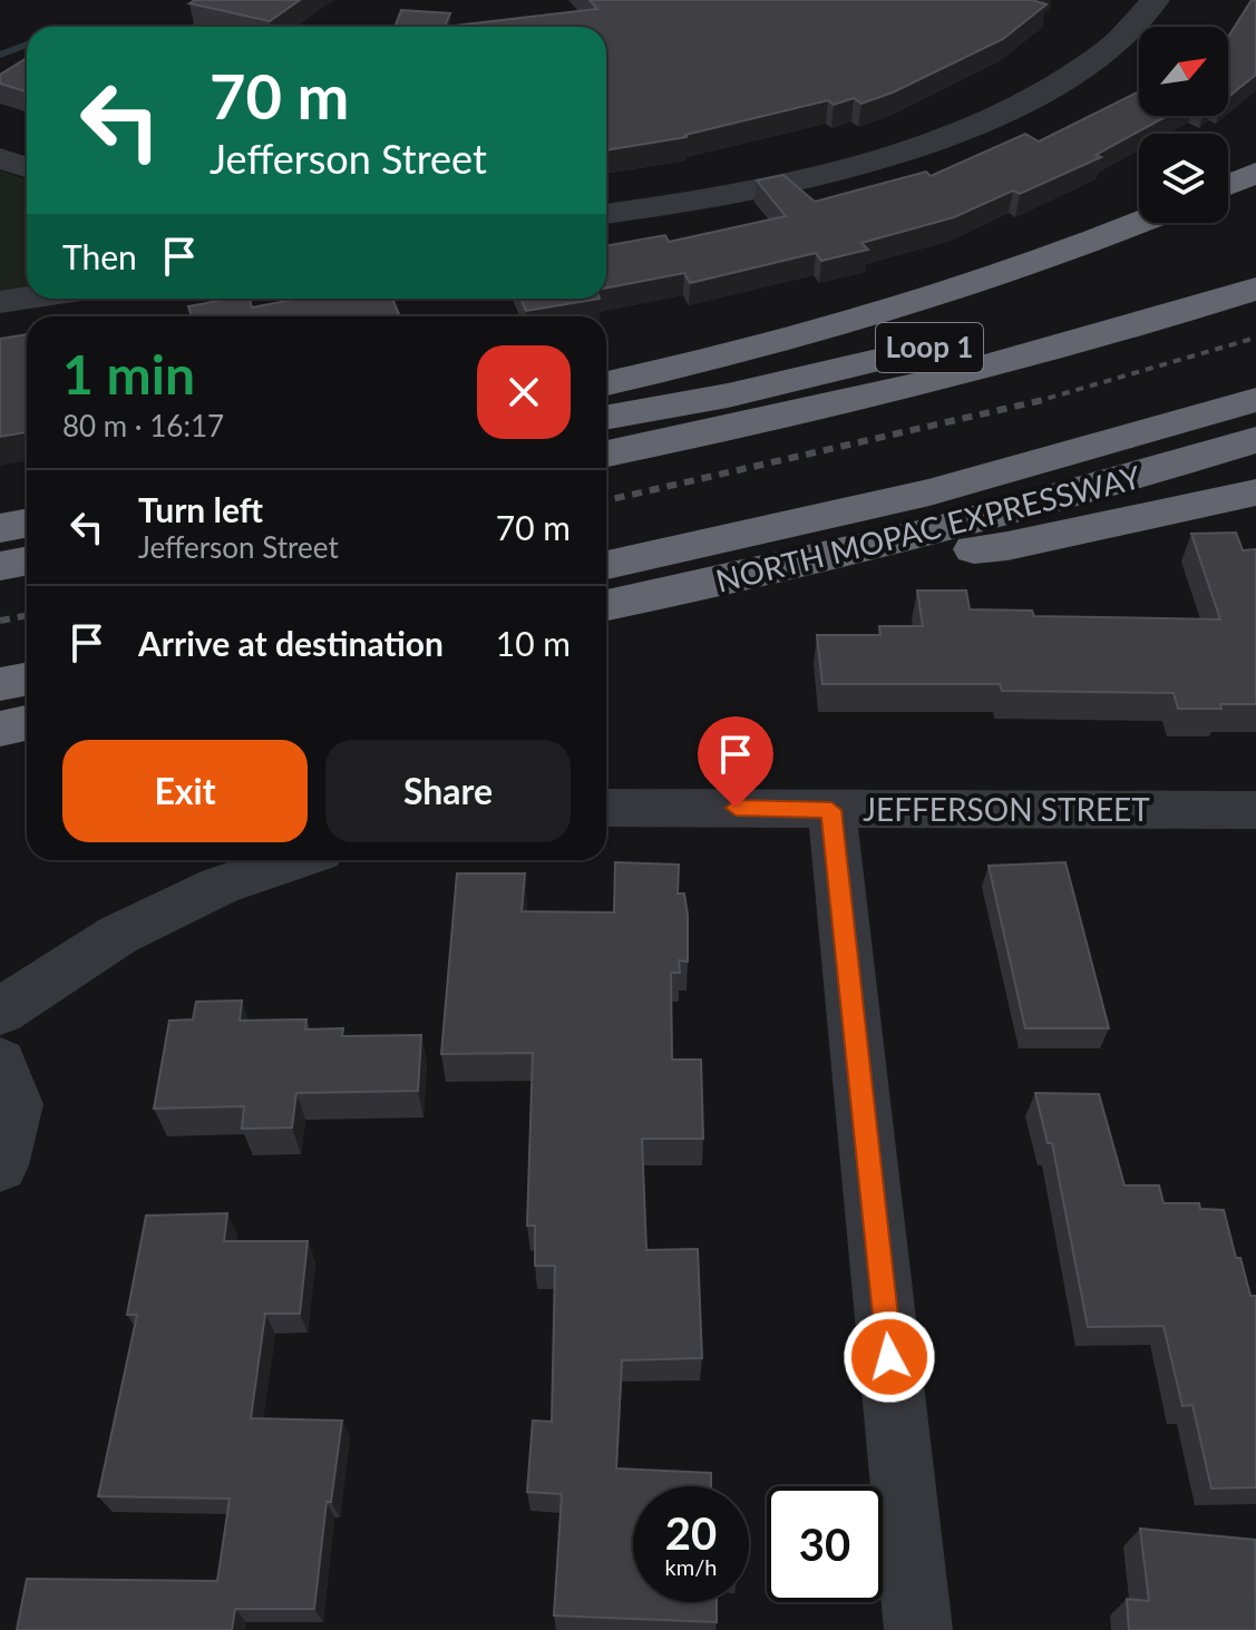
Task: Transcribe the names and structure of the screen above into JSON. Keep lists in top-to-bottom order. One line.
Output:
{"streets":{"highway":["Loop 1","NORTH MOPAC EXPRESSWAY"],"street":["JEFFERSON STREET"]},"north":"top right","page":{"turn":["70 m","Jefferson Street"],"then":"Then","heading":["1 min","80 m · 16:17"],"list":[{"name":"Turn left","note":"Jefferson Street","value":"70 m"},{"name":"Arrive at destination","value":"10 m"}],"buttons":["Exit","Share"],"speed":"20 km/h","limit":"30"}}
